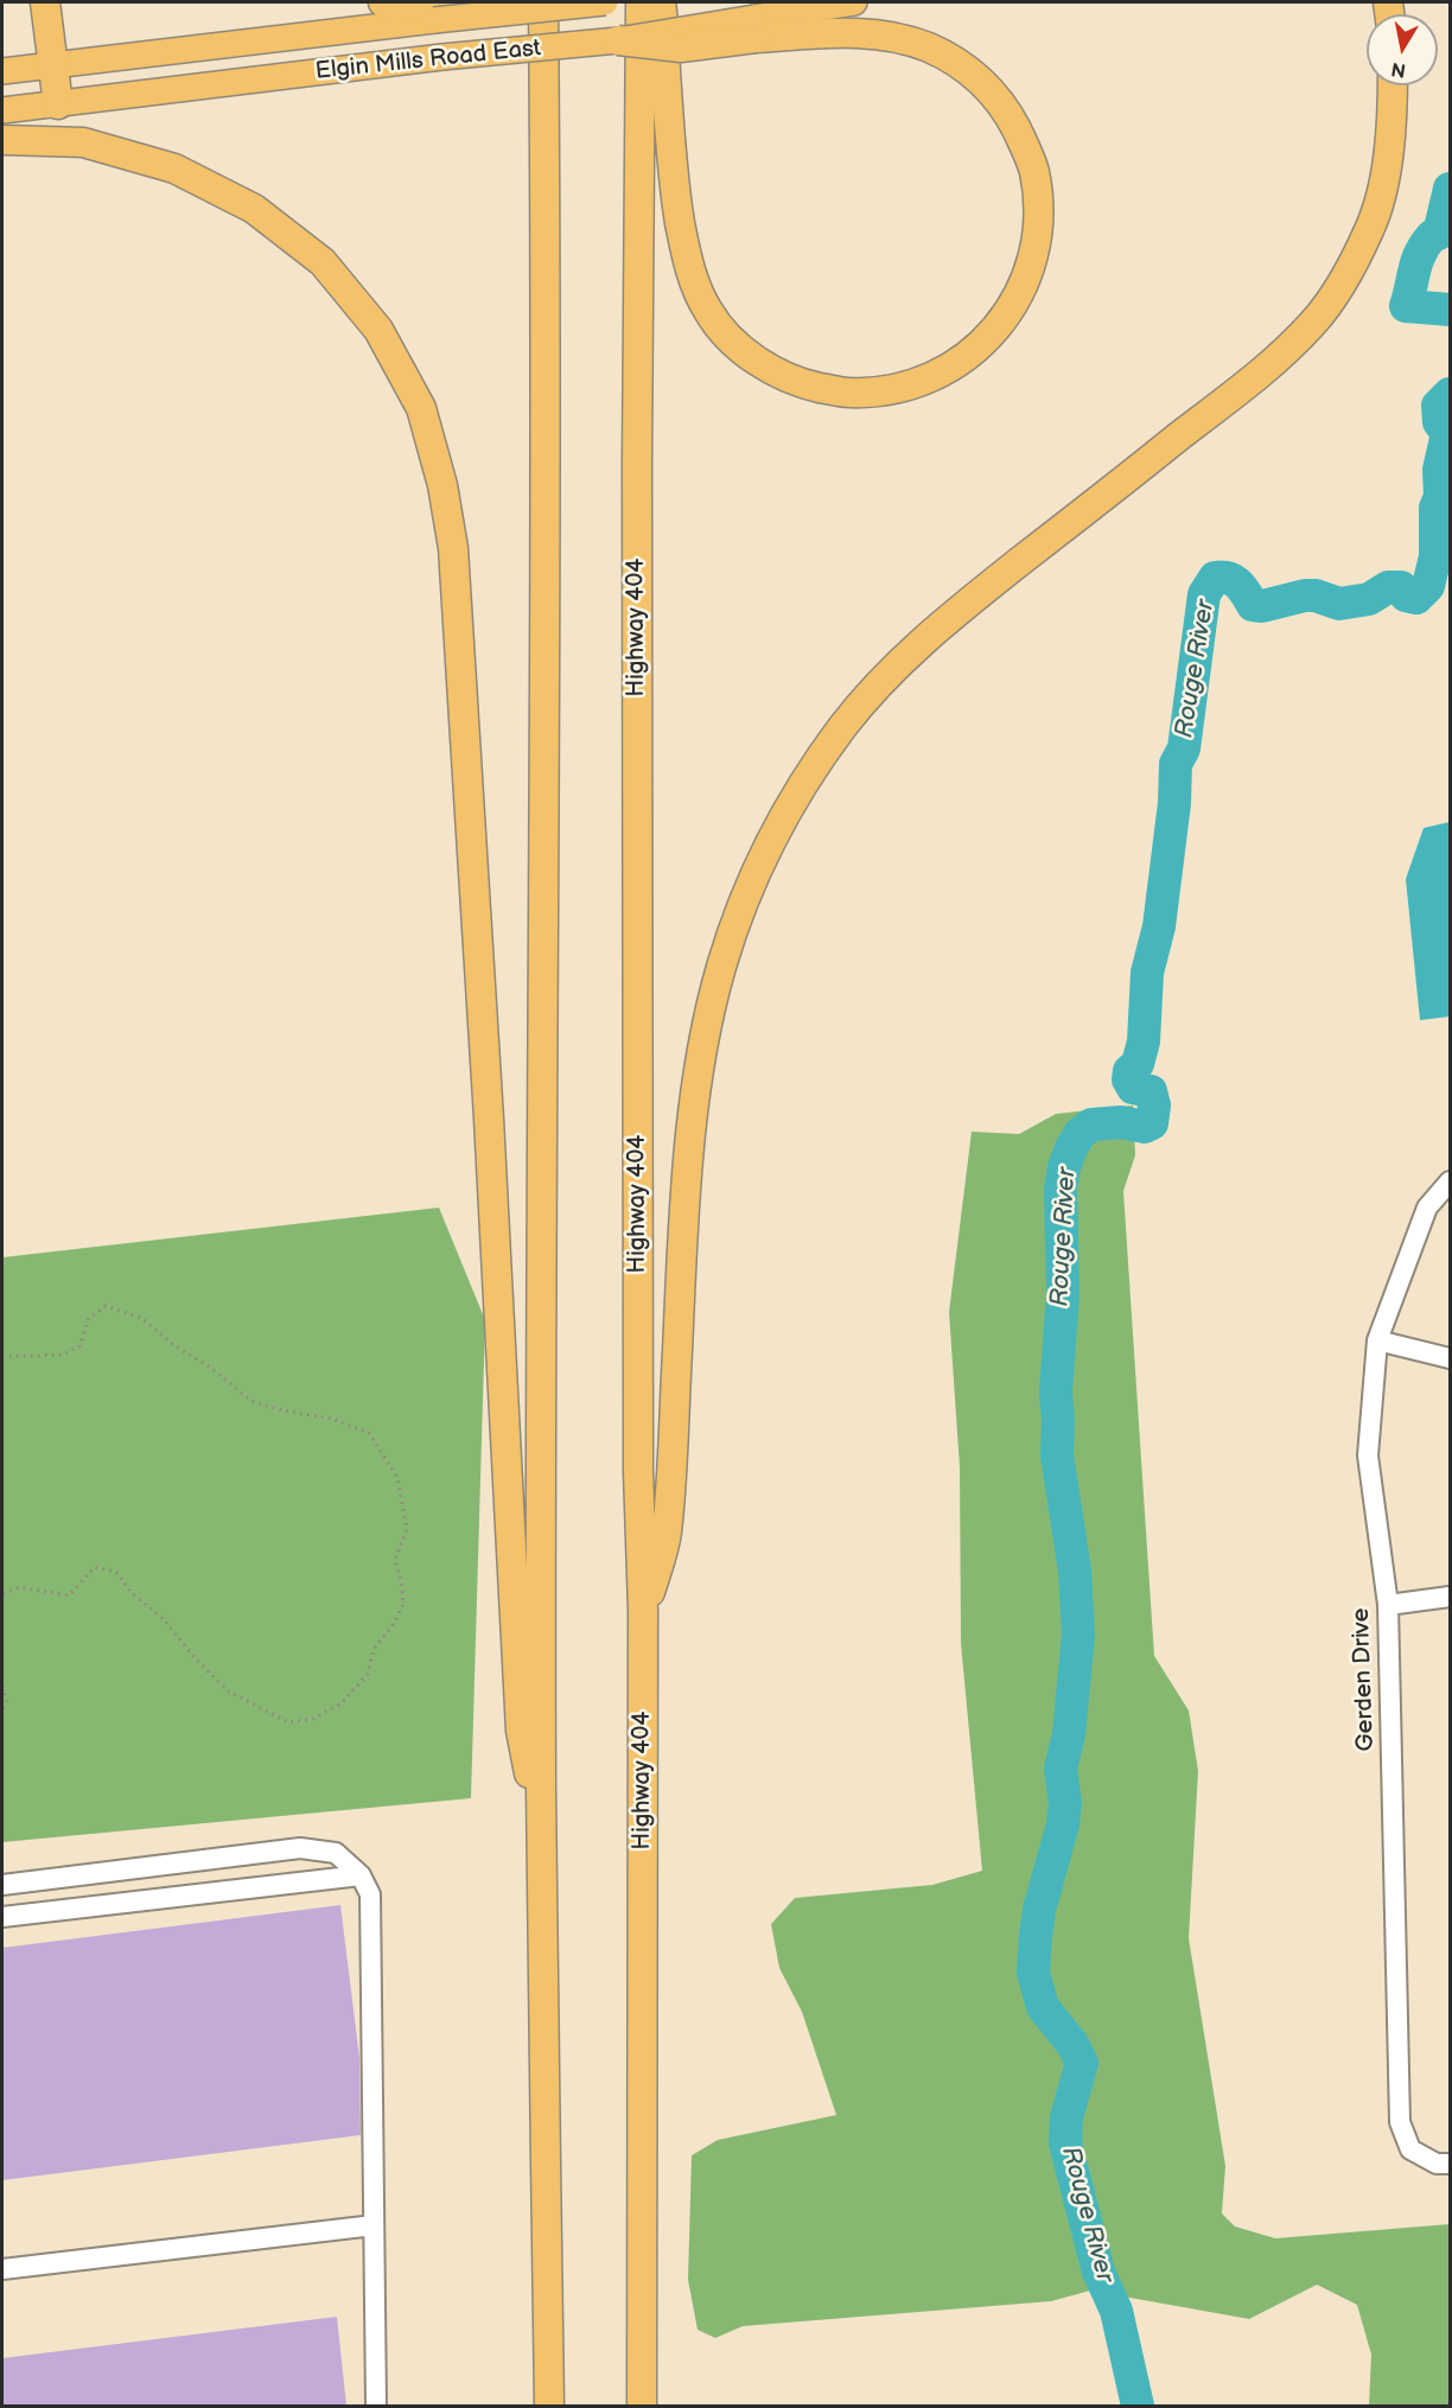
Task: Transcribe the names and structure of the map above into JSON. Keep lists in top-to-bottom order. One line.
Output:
{"streets":{"highway":["Highway 404"],"main road":["Elgin Mills Road East"],"street":["Gerden Drive"]},"water":["Rouge River"],"north":"bottom"}
